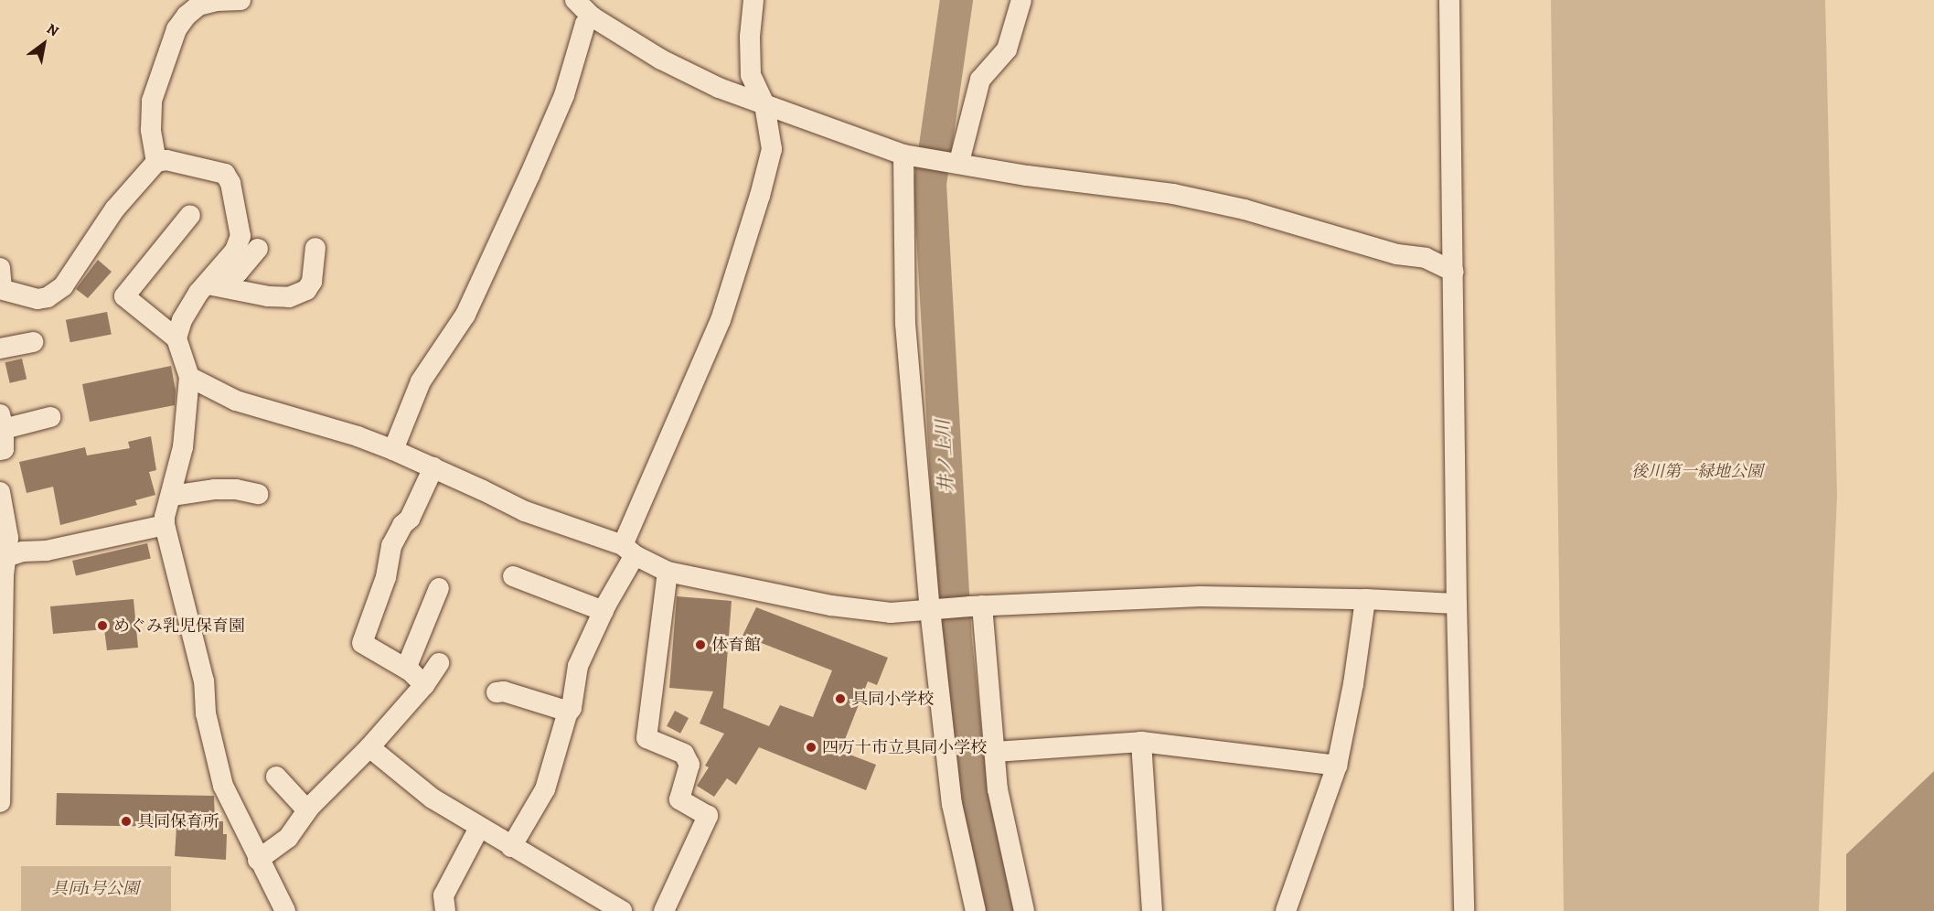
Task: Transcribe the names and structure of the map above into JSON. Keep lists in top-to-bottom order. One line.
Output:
{"water":["井ノ上川"],"parks":["後川第一緑地公園","具同1号公園"],"places":["めぐみ乳児保育園","体育館","具同小学校","四万十市立具同小学校","具同保育所"],"north":"top right"}
